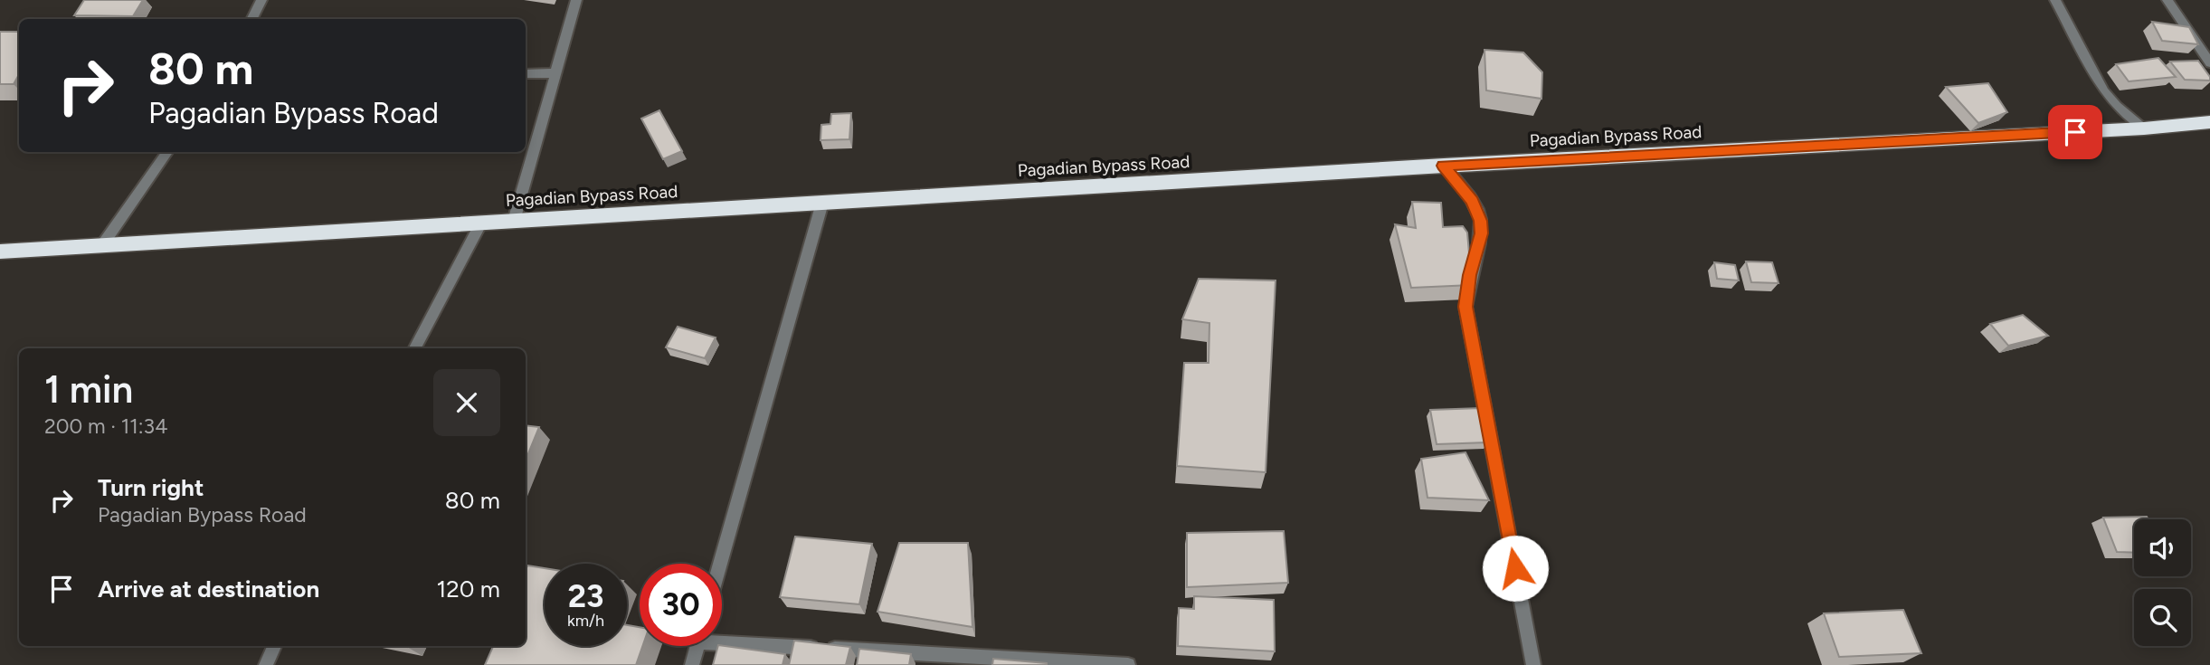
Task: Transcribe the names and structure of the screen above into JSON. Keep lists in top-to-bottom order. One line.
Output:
{"streets":{"highway":["Pagadian Bypass Road"]},"page":{"turn":["80 m","Pagadian Bypass Road"],"heading":["1 min","200 m · 11:34"],"list":[{"name":"Turn right","note":"Pagadian Bypass Road","value":"80 m"},{"name":"Arrive at destination","value":"120 m"}],"speed":"23 km/h","limit":"30"}}
